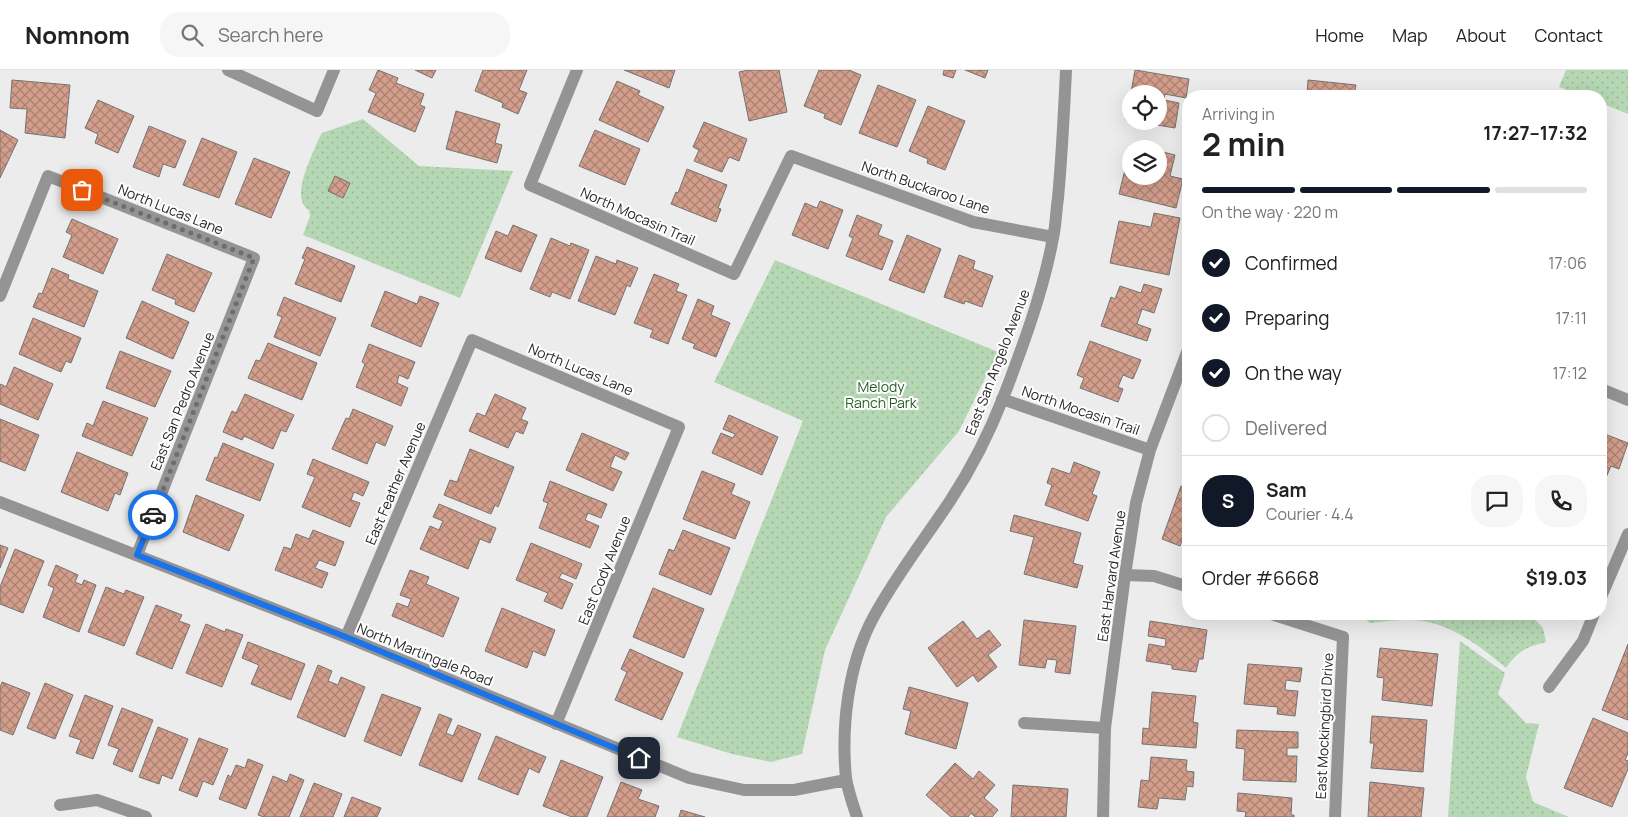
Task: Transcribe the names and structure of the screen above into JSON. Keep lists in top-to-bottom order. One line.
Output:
{"streets":{"street":["North Buckaroo Lane","North Lucas Lane","North Mocasin Trail","East San Angelo Avenue","East San Pedro Avenue","East Feather Avenue","East Cody Avenue","East Harvard Avenue","North Martingale Road","East Mockingbird Drive"]},"crossings":[["North Buckaroo Lane","North Mocasin Trail"],["North Buckaroo Lane","East San Angelo Avenue"],["North Lucas Lane","East San Pedro Avenue"],["North Lucas Lane","East Feather Avenue"],["North Lucas Lane","East Cody Avenue"],["North Mocasin Trail","East San Angelo Avenue"],["North Mocasin Trail","East Harvard Avenue"],["East San Angelo Avenue","North Martingale Road"],["East San Pedro Avenue","North Martingale Road"],["East Feather Avenue","North Martingale Road"],["East Cody Avenue","North Martingale Road"]],"parks":["Melody Ranch Park"],"page":{"header":"Nomnom","search":"Search here","nav":["Home","Map","About","Contact"],"heading":["2 min","Arriving in","17:27–17:32"],"panel":["Sam","Courier · 4.4","Order #6668","$19.03"],"bar":"On the way · 220 m","list":[["Confirmed","17:06"],["Preparing","17:11"],["On the way","17:12"],"Delivered"],"round":"S"}}
